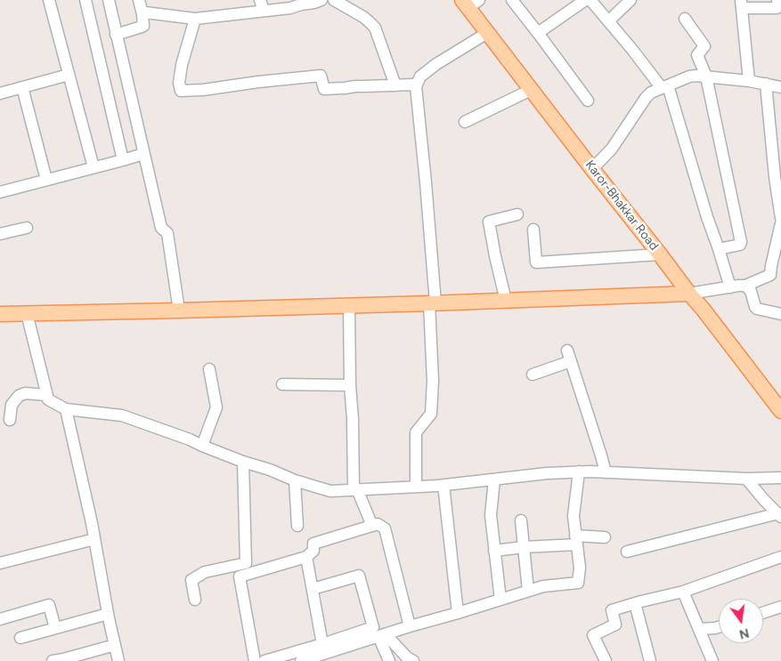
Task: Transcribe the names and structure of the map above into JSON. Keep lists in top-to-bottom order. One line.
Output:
{"streets":{"main road":["Karor-Bhakkar Road"]},"north":"bottom"}
